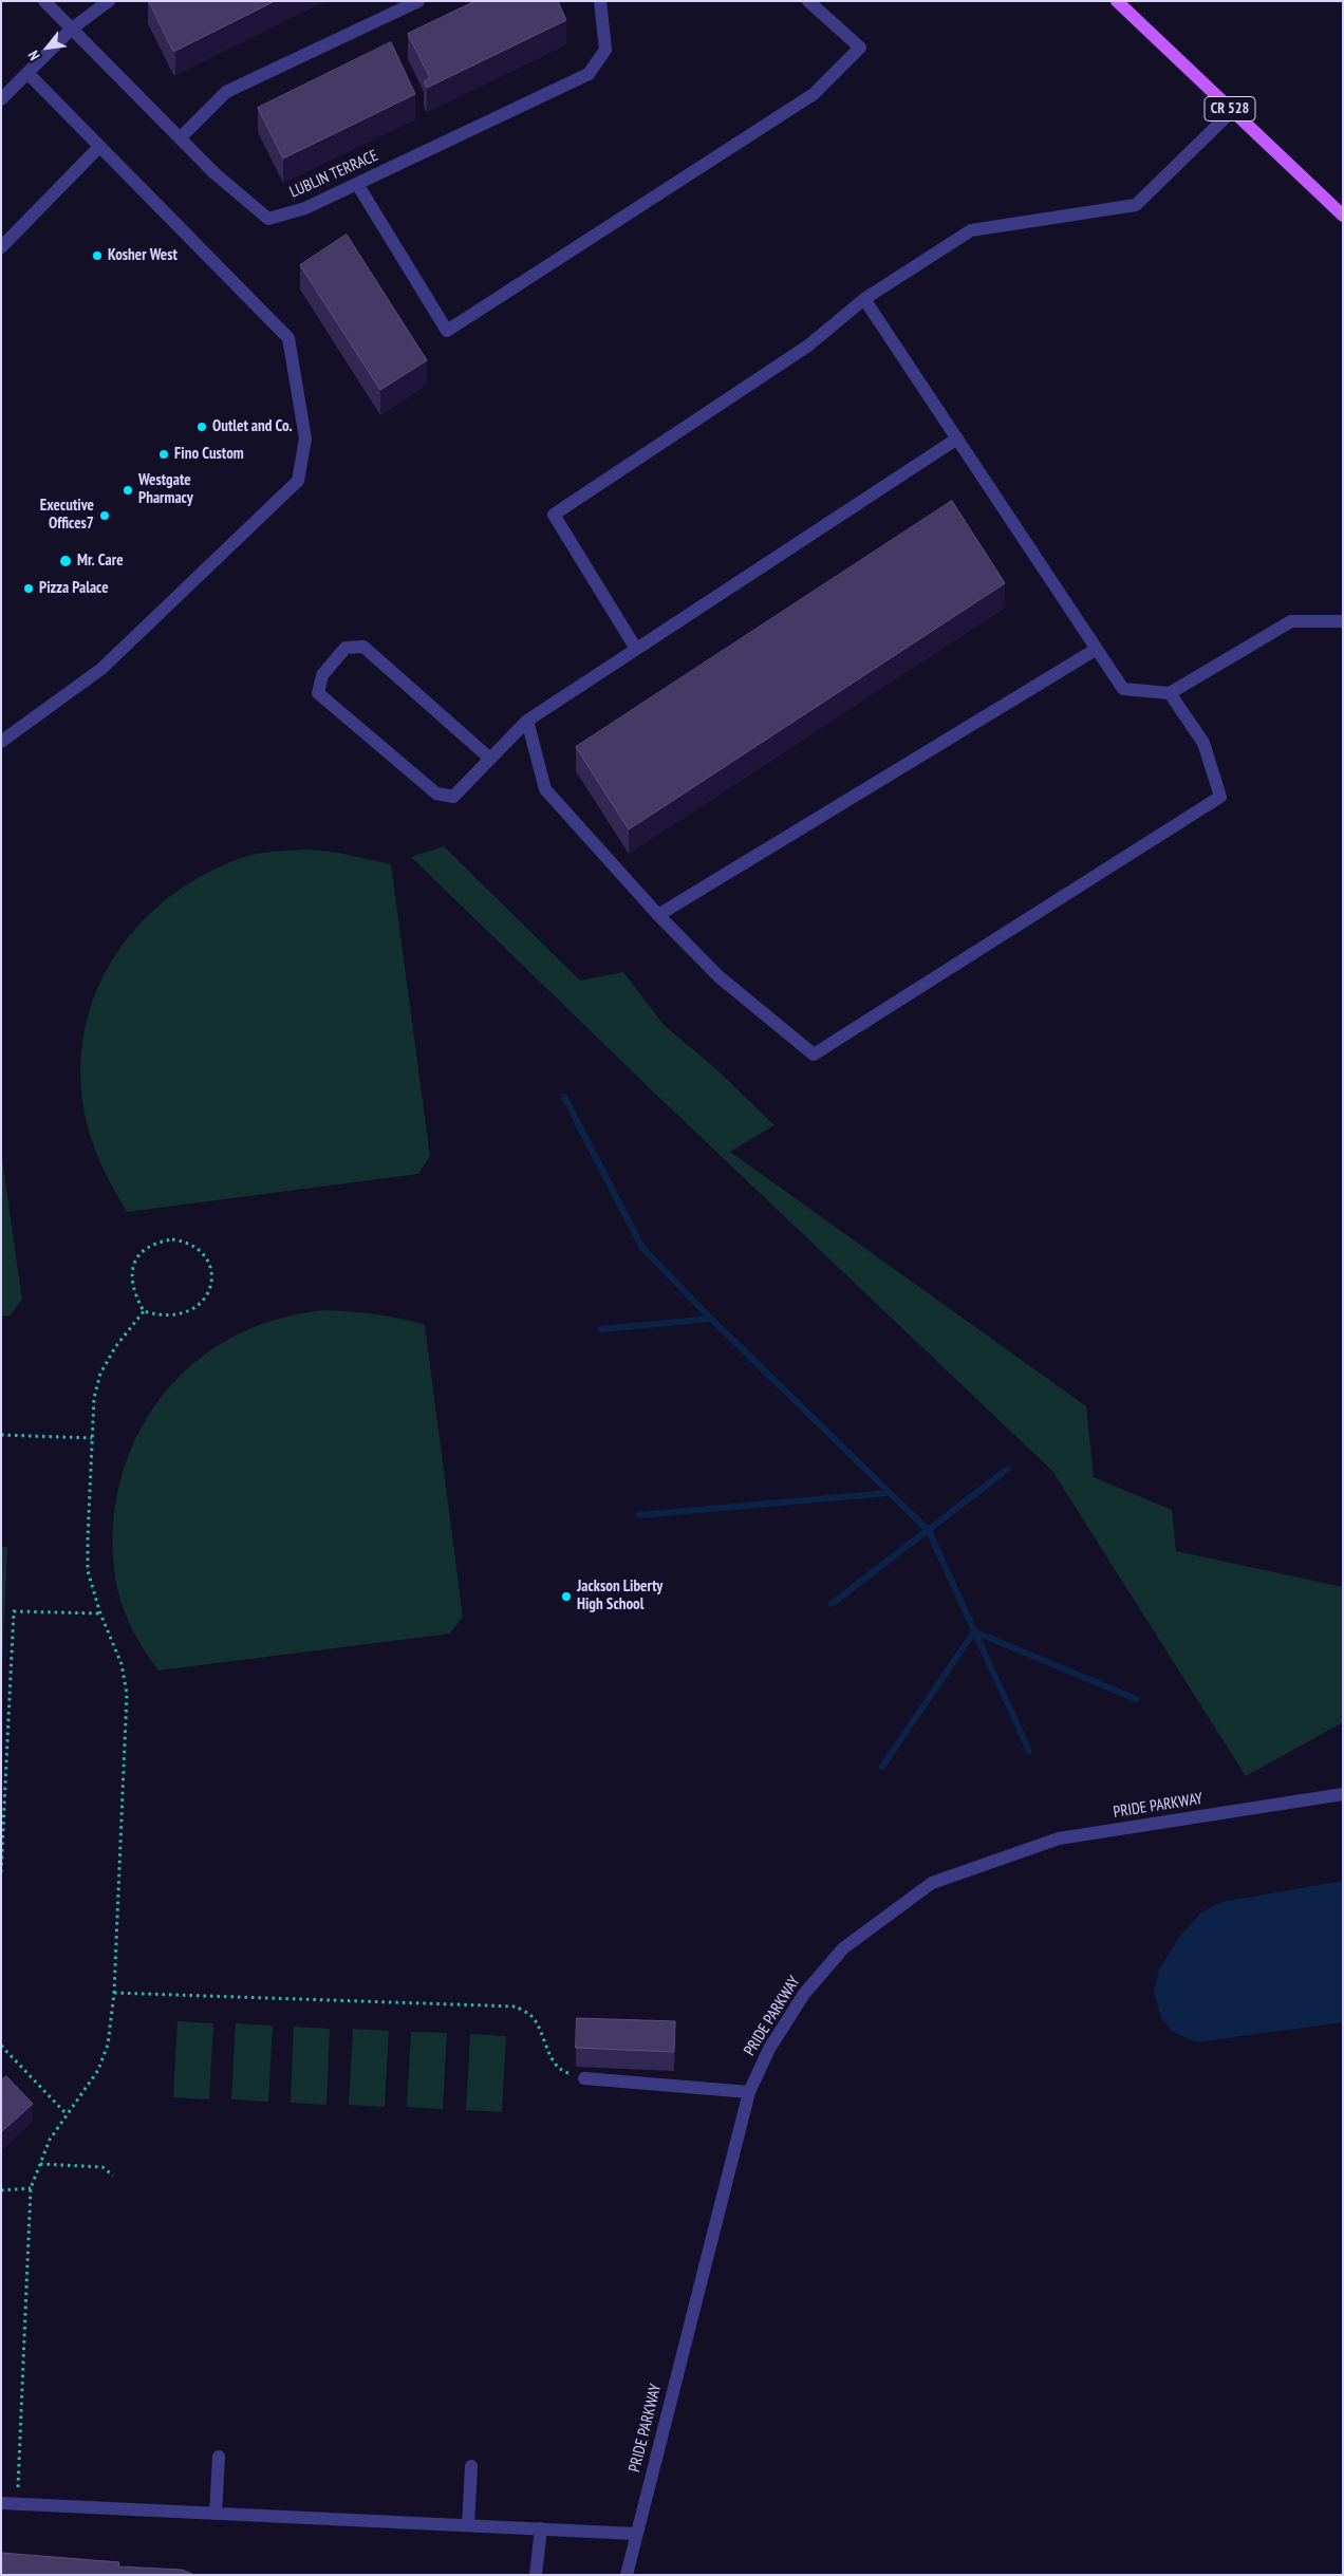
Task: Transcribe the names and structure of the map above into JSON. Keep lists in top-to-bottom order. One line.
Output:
{"streets":{"main road":["CR 528"],"street":["LUBLIN TERRACE","PRIDE PARKWAY"]},"places":["Kosher West","Outlet and Co.","Fino Custom","Westgate Pharmacy","Executive Offices7","Mr. Care","Pizza Palace","Jackson Liberty High School"],"north":"bottom left"}
